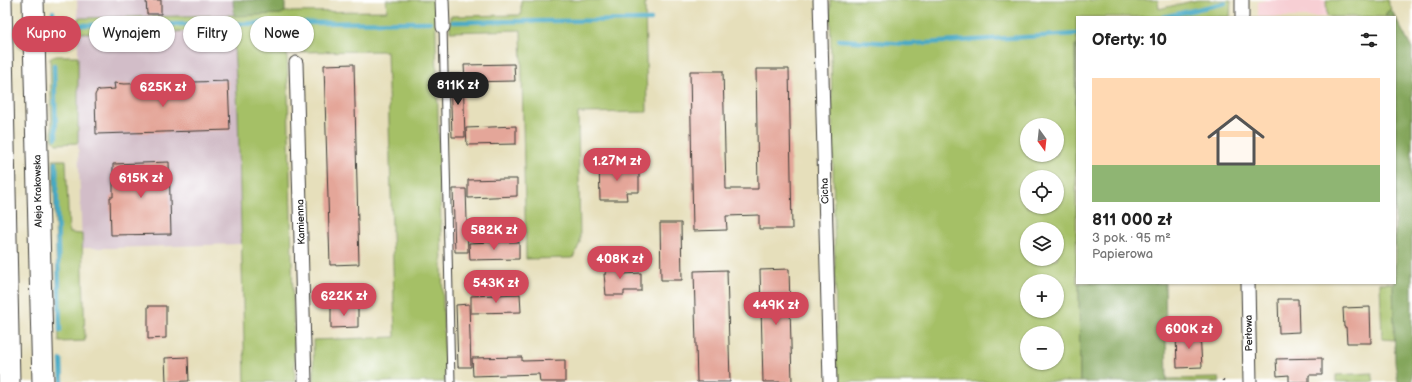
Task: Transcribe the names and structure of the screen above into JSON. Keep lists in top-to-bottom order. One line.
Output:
{"streets":{"main road":["Aleja Krakowska"],"street":["Cicha","Kamienna","Perłowa"]},"north":"bottom","page":{"chip":["Kupno","Wynajem","Filtry","Nowe"],"heading":"Oferty: 10","list":[{"name":"811 000 zł","note":"3 pok. · 95 m² · Papierowa"}],"price":["811K zł","625K zł","1.27M zł","615K zł","582K zł","408K zł","543K zł","622K zł","449K zł","600K zł"],"map_buttons":["+","−"]}}
